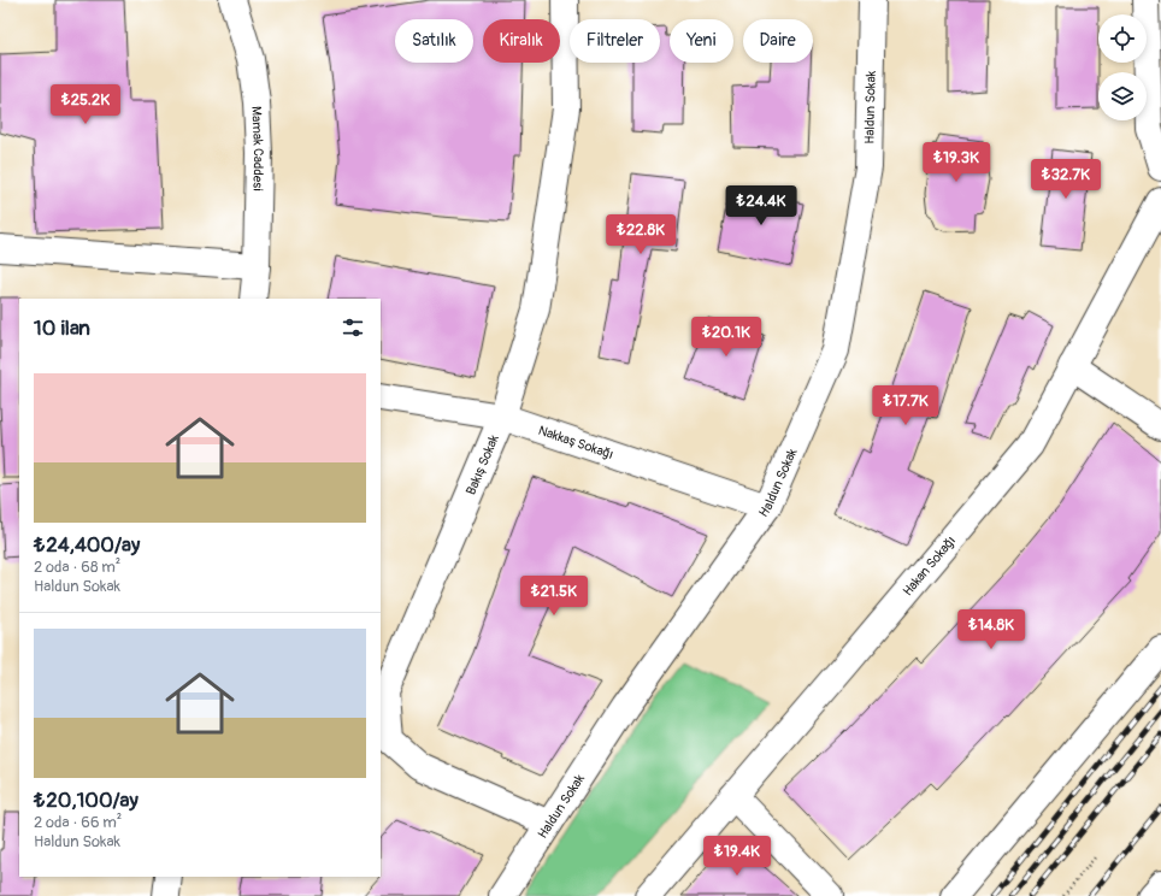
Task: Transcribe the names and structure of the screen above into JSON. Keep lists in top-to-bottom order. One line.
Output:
{"streets":{"street":["Haldun Sokak","Mamak Caddesi","Nakkaş Sokağı","Bakış Sokak","Hakan Sokağı"]},"crossings":[["Haldun Sokak","Nakkaş Sokağı"],["Haldun Sokak","Bakış Sokak"],["Nakkaş Sokağı","Bakış Sokak"]],"page":{"chip":["Satılık","Kiralık","Filtreler","Yeni","Daire"],"price":["₺25.2K","₺19.3K","₺32.7K","₺24.4K","₺22.8K","₺20.1K","₺17.7K","₺21.5K","₺14.8K","₺19.4K"],"heading":"10 ilan","list":[{"name":"₺24,400/ay","note":"2 oda · 68 m² · Haldun Sokak"},{"name":"₺20,100/ay","note":"2 oda · 66 m² · Haldun Sokak"}]}}
